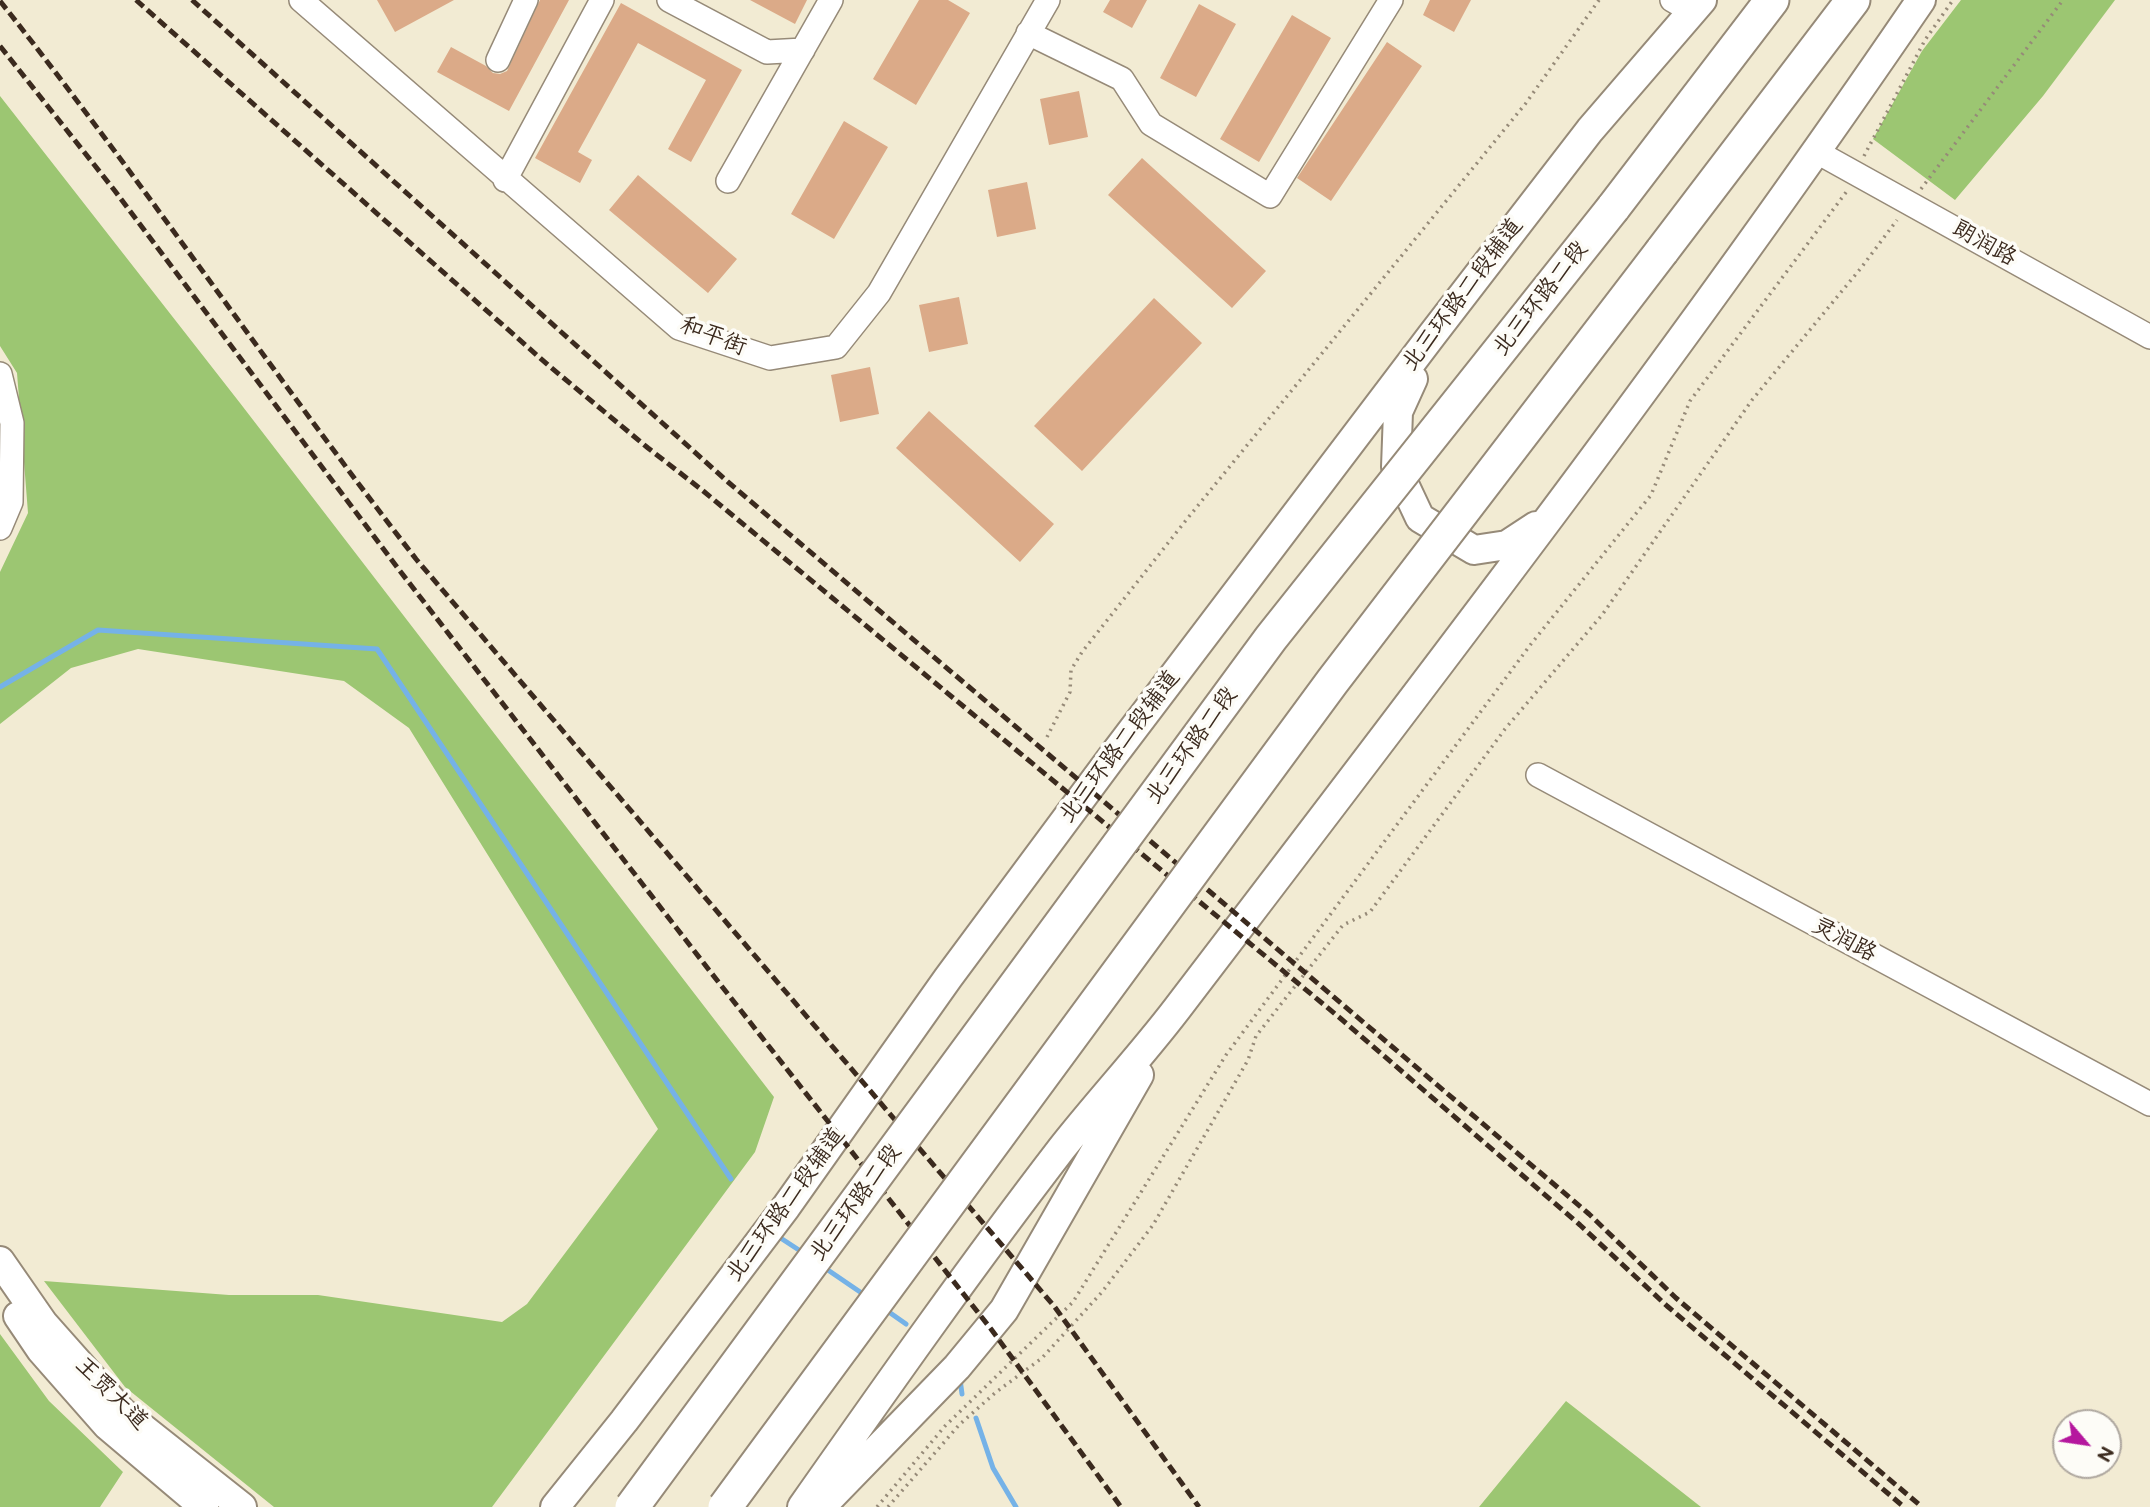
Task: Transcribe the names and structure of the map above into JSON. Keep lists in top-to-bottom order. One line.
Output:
{"streets":{"highway":["北三环路二段"],"main road":["北三环路二段辅道","王贾大道"],"street":["朗润路","和平街","灵润路"]},"north":"bottom right"}
